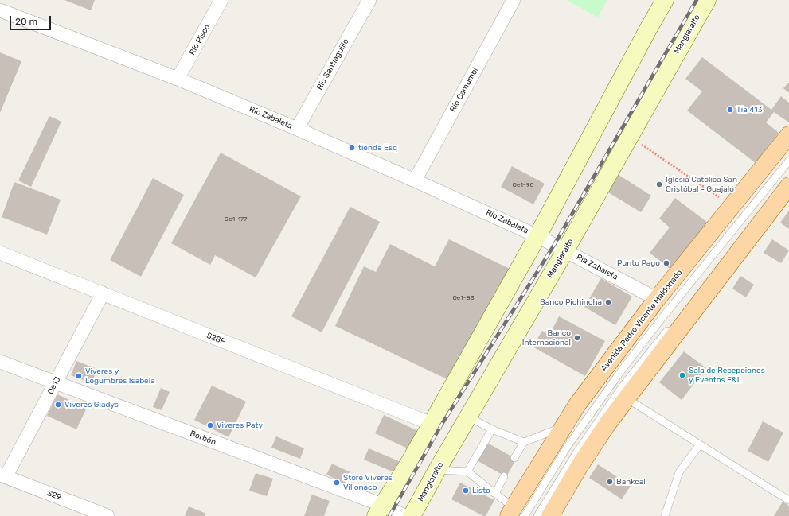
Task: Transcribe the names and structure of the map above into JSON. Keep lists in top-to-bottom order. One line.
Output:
{"streets":{"main road":["Manglaralto","Avenida Pedro Vicente Maldonado"],"street":["Río Pisco","Río Santiaguillo","Río Camumbi","Río Zabaleta","Ria Zabaleta","S28F","Oe1J","Borbón","S29"]},"crossings":[["Manglaralto","Ria Zabaleta"],["Río Pisco","Río Zabaleta"],["Río Santiaguillo","Río Zabaleta"],["Río Camumbi","Río Zabaleta"],["Río Zabaleta","Ria Zabaleta"],["Ria Zabaleta","Avenida Pedro Vicente Maldonado"],["S28F","Oe1J"],["Oe1J","Borbón"],["Oe1J","S29"]],"places":["Tía 413","tienda Esq","Iglesia Católica San Cristóbal - Guajaló","Punto Pago","Banco Pichincha","Banco Internacional","Sala de Recepciones y Eventos F&L","Viveres y Legumbres Isabela","Viveres Gladys","Viveres Paty","Bankcal","Store Víveres Villonaco","Listo"],"house_numbers":["Oe1-90","Oe1-177","Oe1-83"],"scale_bar":"20 m"}
